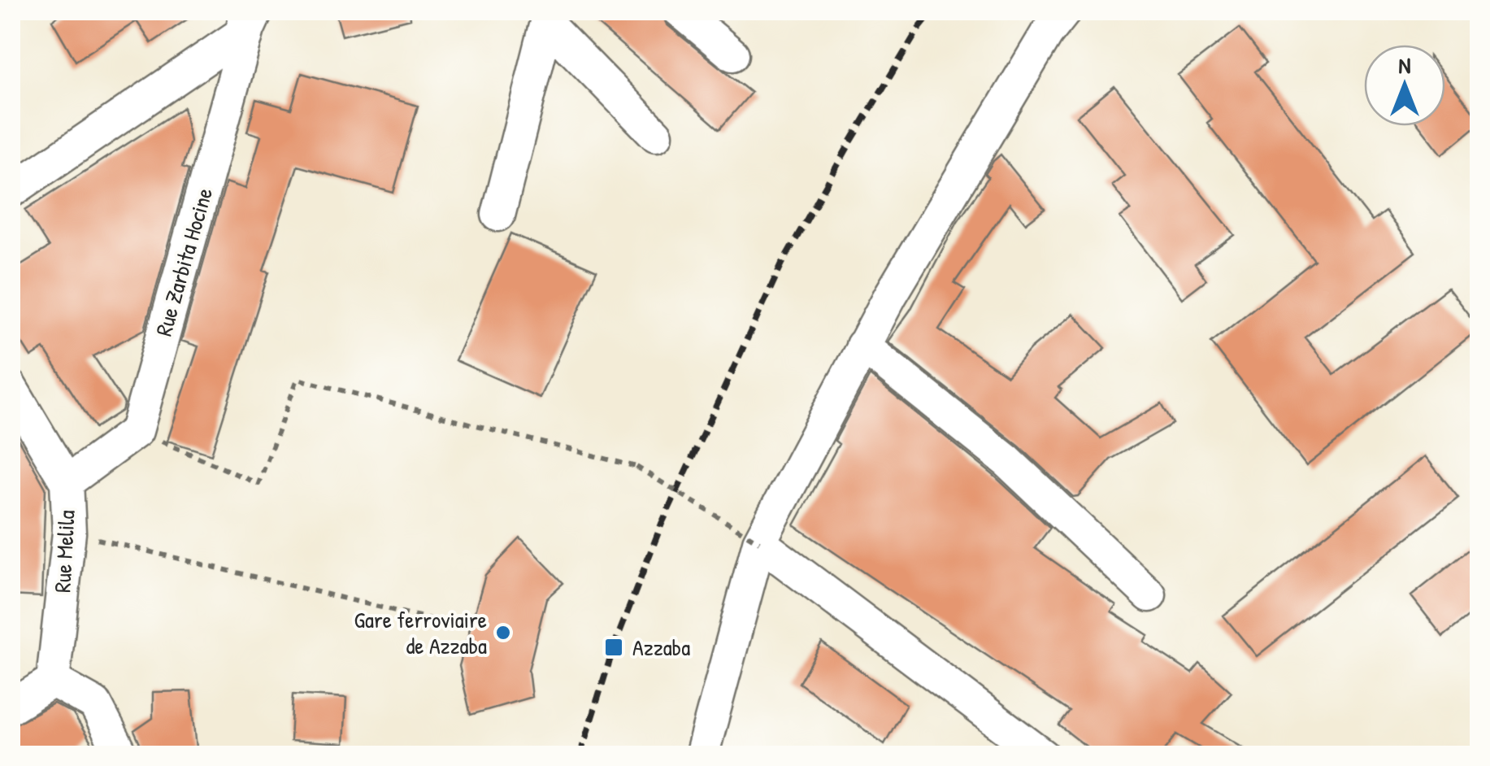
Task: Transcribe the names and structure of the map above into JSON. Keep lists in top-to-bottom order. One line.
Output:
{"streets":{"street":["Rue Zarbita Hocine","Rue Melila"]},"places":{"other":["Gare ferroviaire de Azzaba"],"transit":["Azzaba"]},"north":"top"}
